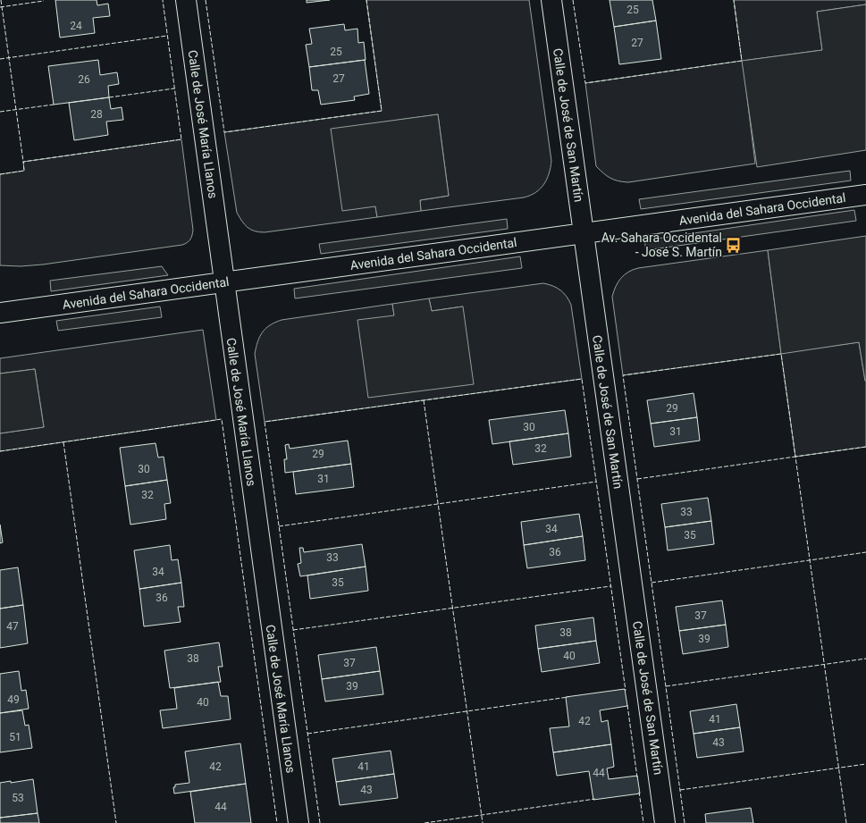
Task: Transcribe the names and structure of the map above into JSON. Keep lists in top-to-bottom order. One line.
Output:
{"streets":{"street":["Calle de José María Llanos","Calle de José de San Martín","Avenida del Sahara Occidental"]},"crossings":[["Calle de José María Llanos","Avenida del Sahara Occidental"],["Calle de José de San Martín","Avenida del Sahara Occidental"]],"places":{"bus stop":["Av. Sahara Occidental - José S. Martín"]},"house_numbers":["25","24","27","25","27","26","28","29","30","31","32","29","30","31","32","33","34","35","36","33","34","35","36","37","47","38","39","40","38","37","39","49","40","41","42","51","43","42","41","44","43","53","44"]}
